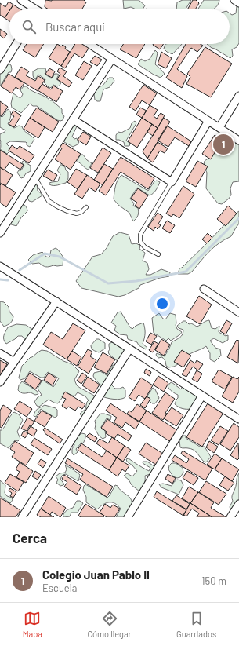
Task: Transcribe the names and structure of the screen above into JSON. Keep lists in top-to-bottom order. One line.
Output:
{"page":{"search":"Buscar aquí","pins":"1","heading":"Cerca","list":[{"mark":"1","name":"Colegio Juan Pablo II","note":"Escuela","value":"150 m"}],"nav":["Mapa","Cómo llegar","Guardados"]}}
